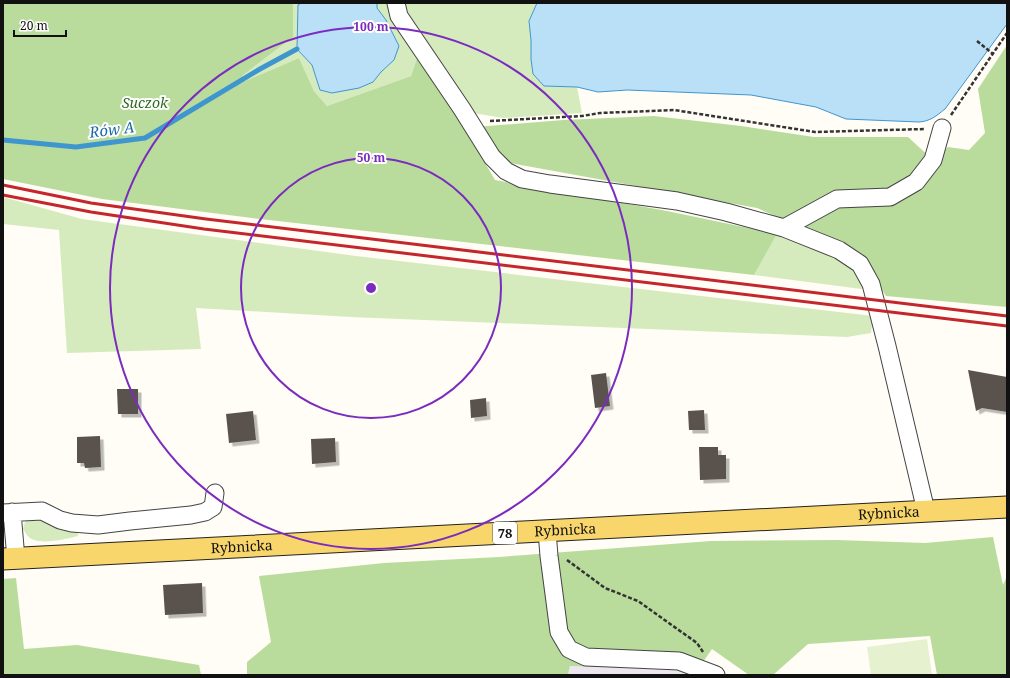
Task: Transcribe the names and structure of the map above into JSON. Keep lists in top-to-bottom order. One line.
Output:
{"streets":{"main road":["Rybnicka","78"]},"water":["Rów A"],"parks":["Suczok"],"scale_bar":"20 m","rings":["100 m","50 m"]}
